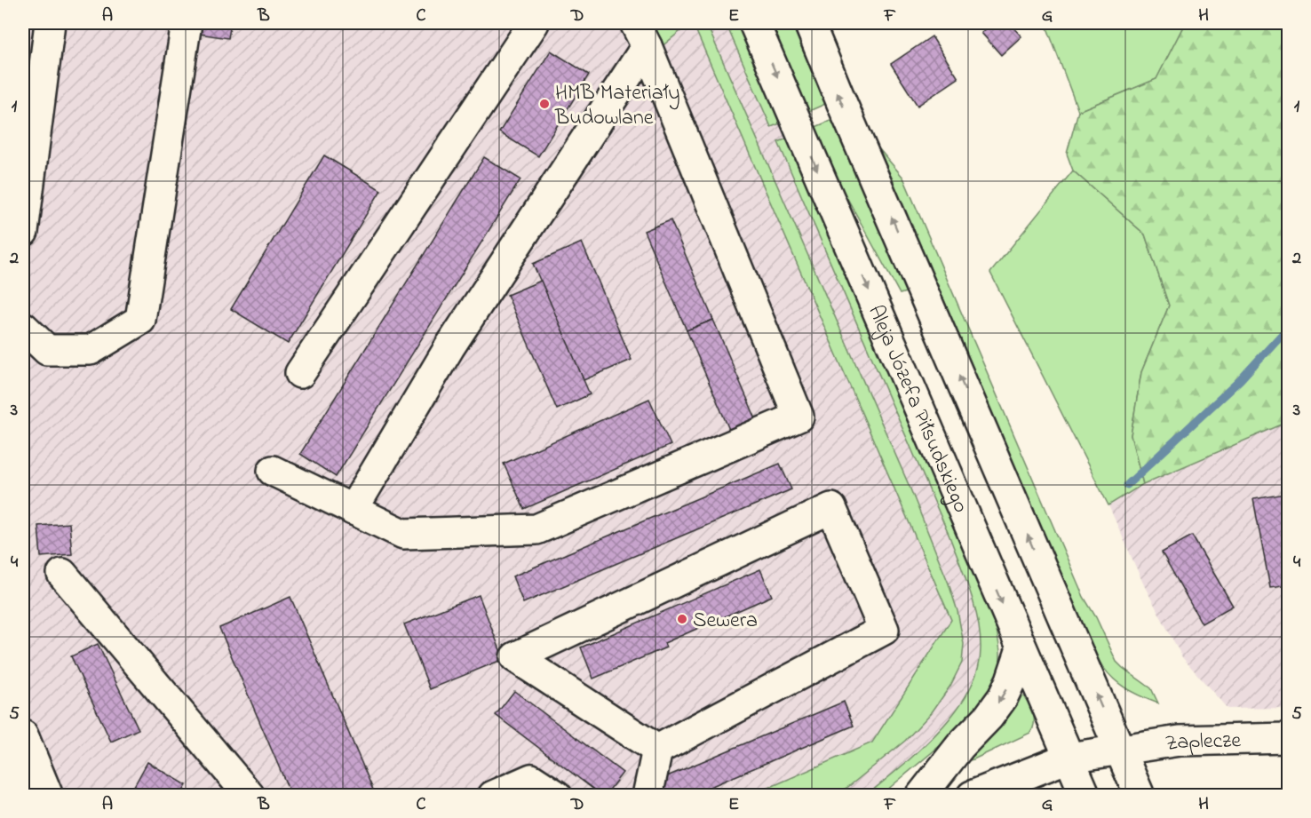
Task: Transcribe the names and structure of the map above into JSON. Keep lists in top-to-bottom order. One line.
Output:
{"streets":{"street":["Aleja Józefa Piłsudskiego","Zaplecze"]},"crossings":[["Aleja Józefa Piłsudskiego","Zaplecze"]],"places":["HMB Materiały Budowlane","Sewera"],"grid":{"columns":["A","B","C","D","E","F","G","H"],"rows":["1","2","3","4","5"]}}
